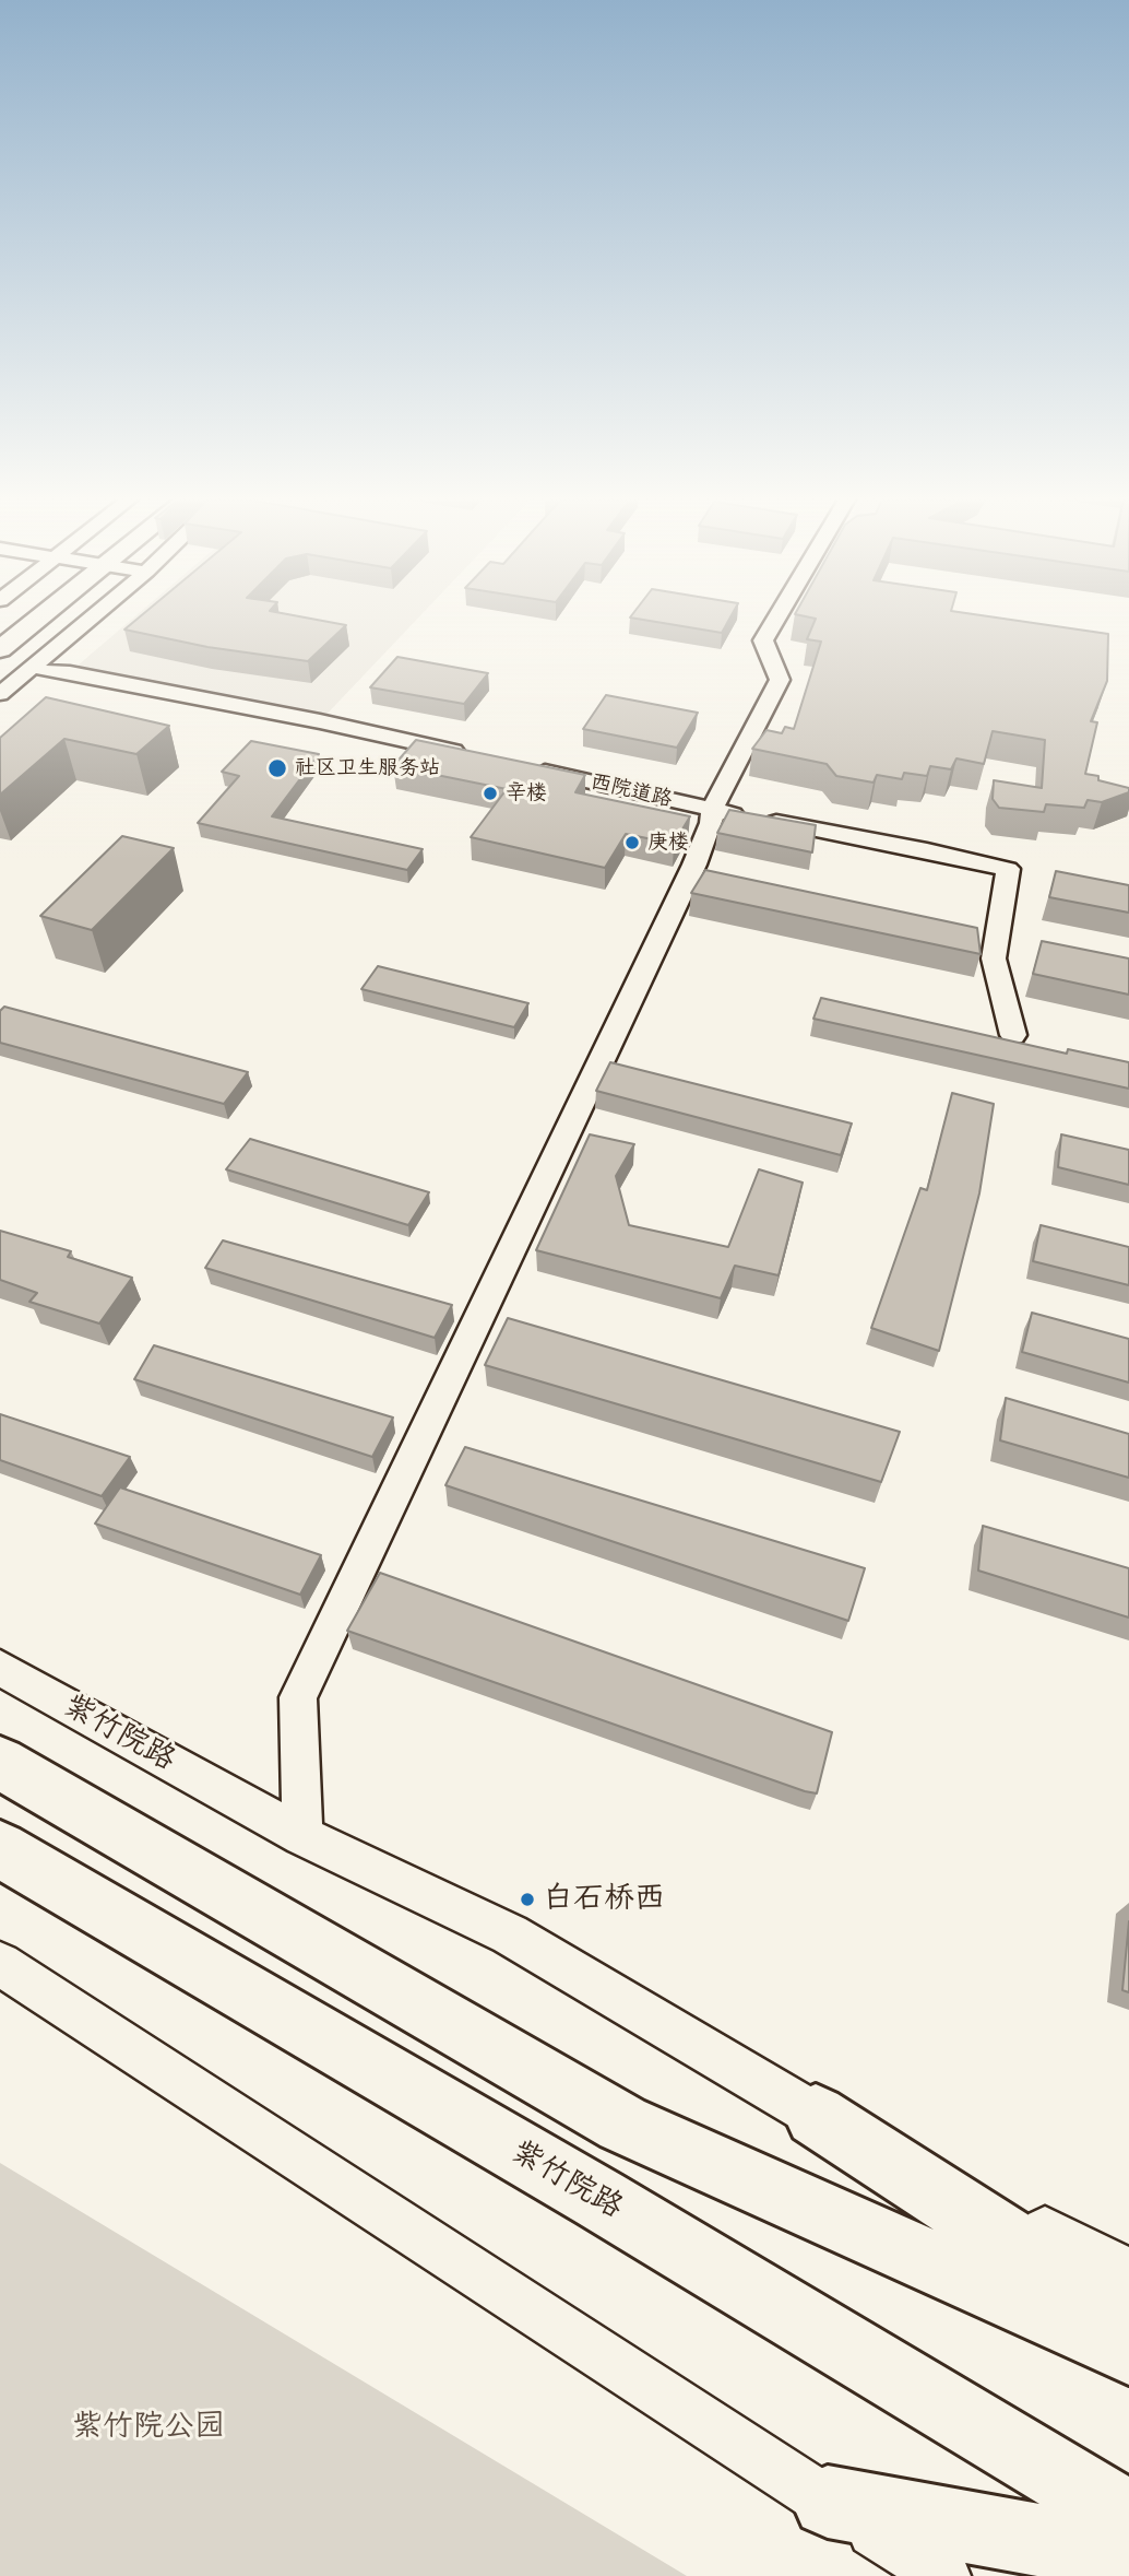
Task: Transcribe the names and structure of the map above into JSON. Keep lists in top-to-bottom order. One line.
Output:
{"streets":{"highway":["紫竹院路"],"street":["西院道路"]},"parks":["紫竹院公园"],"places":["社区卫生服务站","辛楼","庚楼","白石桥西"]}
